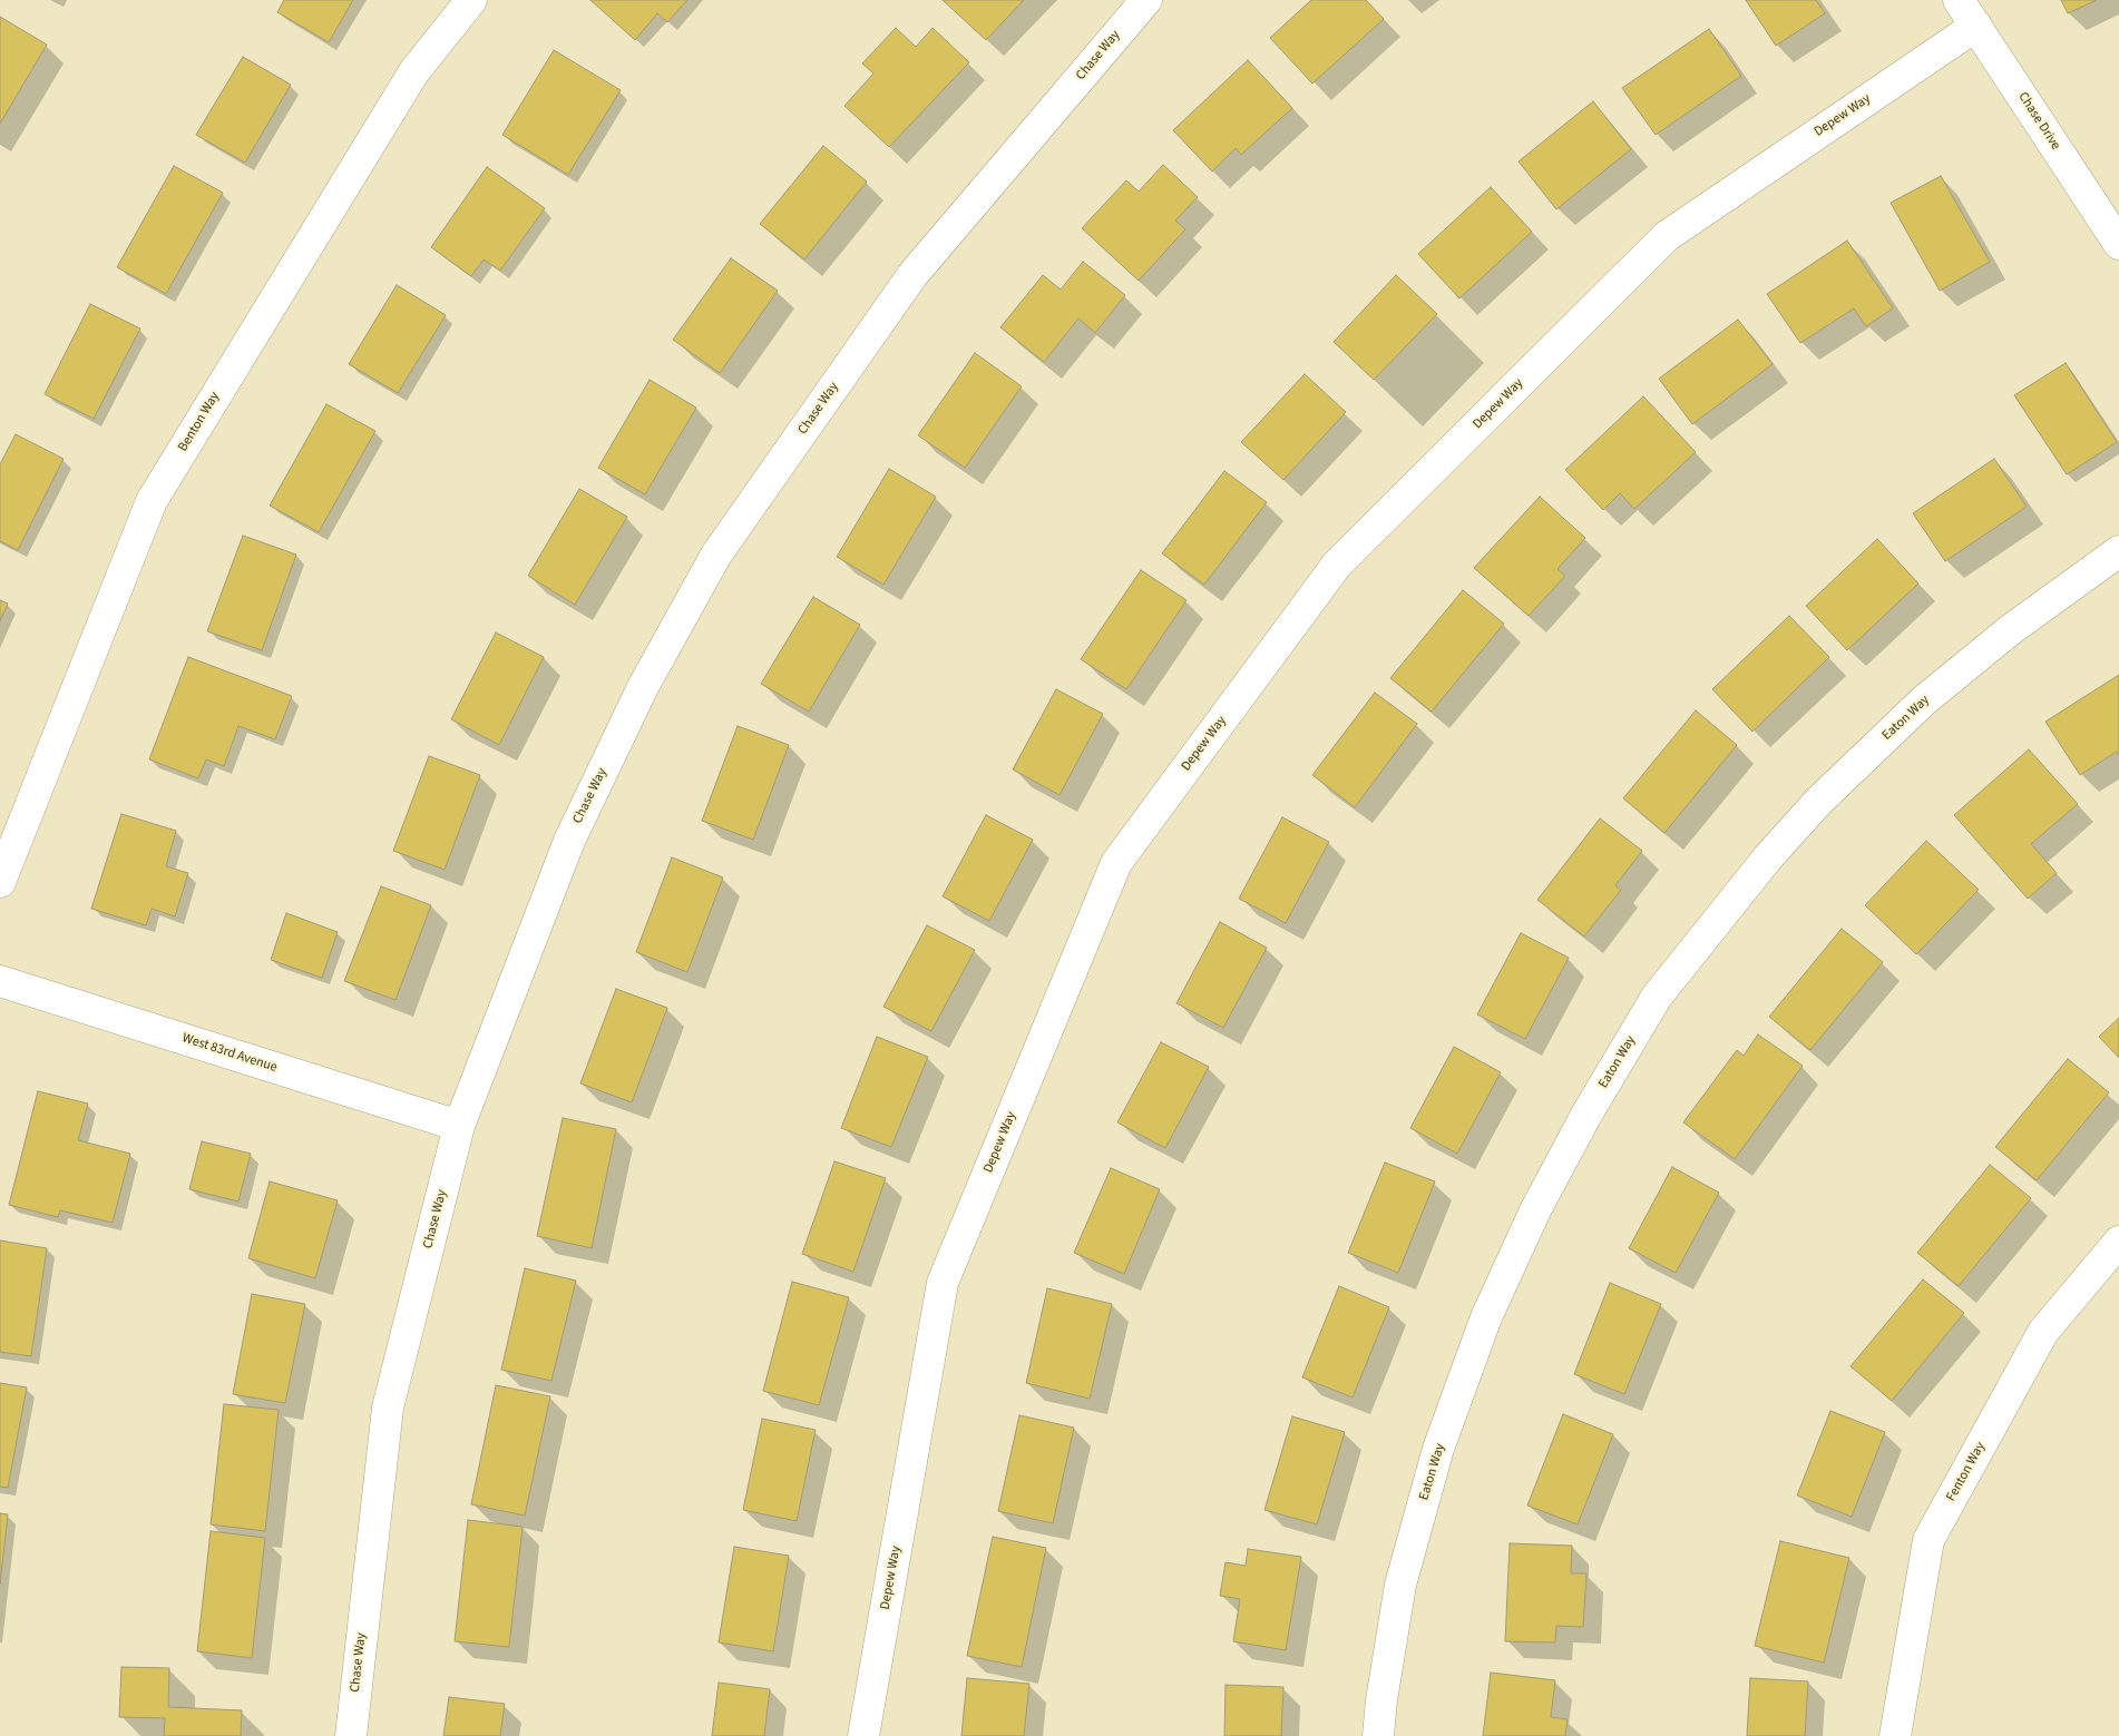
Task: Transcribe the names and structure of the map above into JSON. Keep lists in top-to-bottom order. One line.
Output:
{"streets":{"street":["Chase Way","Depew Way","Chase Drive","Benton Way","Eaton Way","West 83rd Avenue","Fenton Way"]},"crossings":[["Chase Way","West 83rd Avenue"],["Depew Way","Chase Drive"]]}
